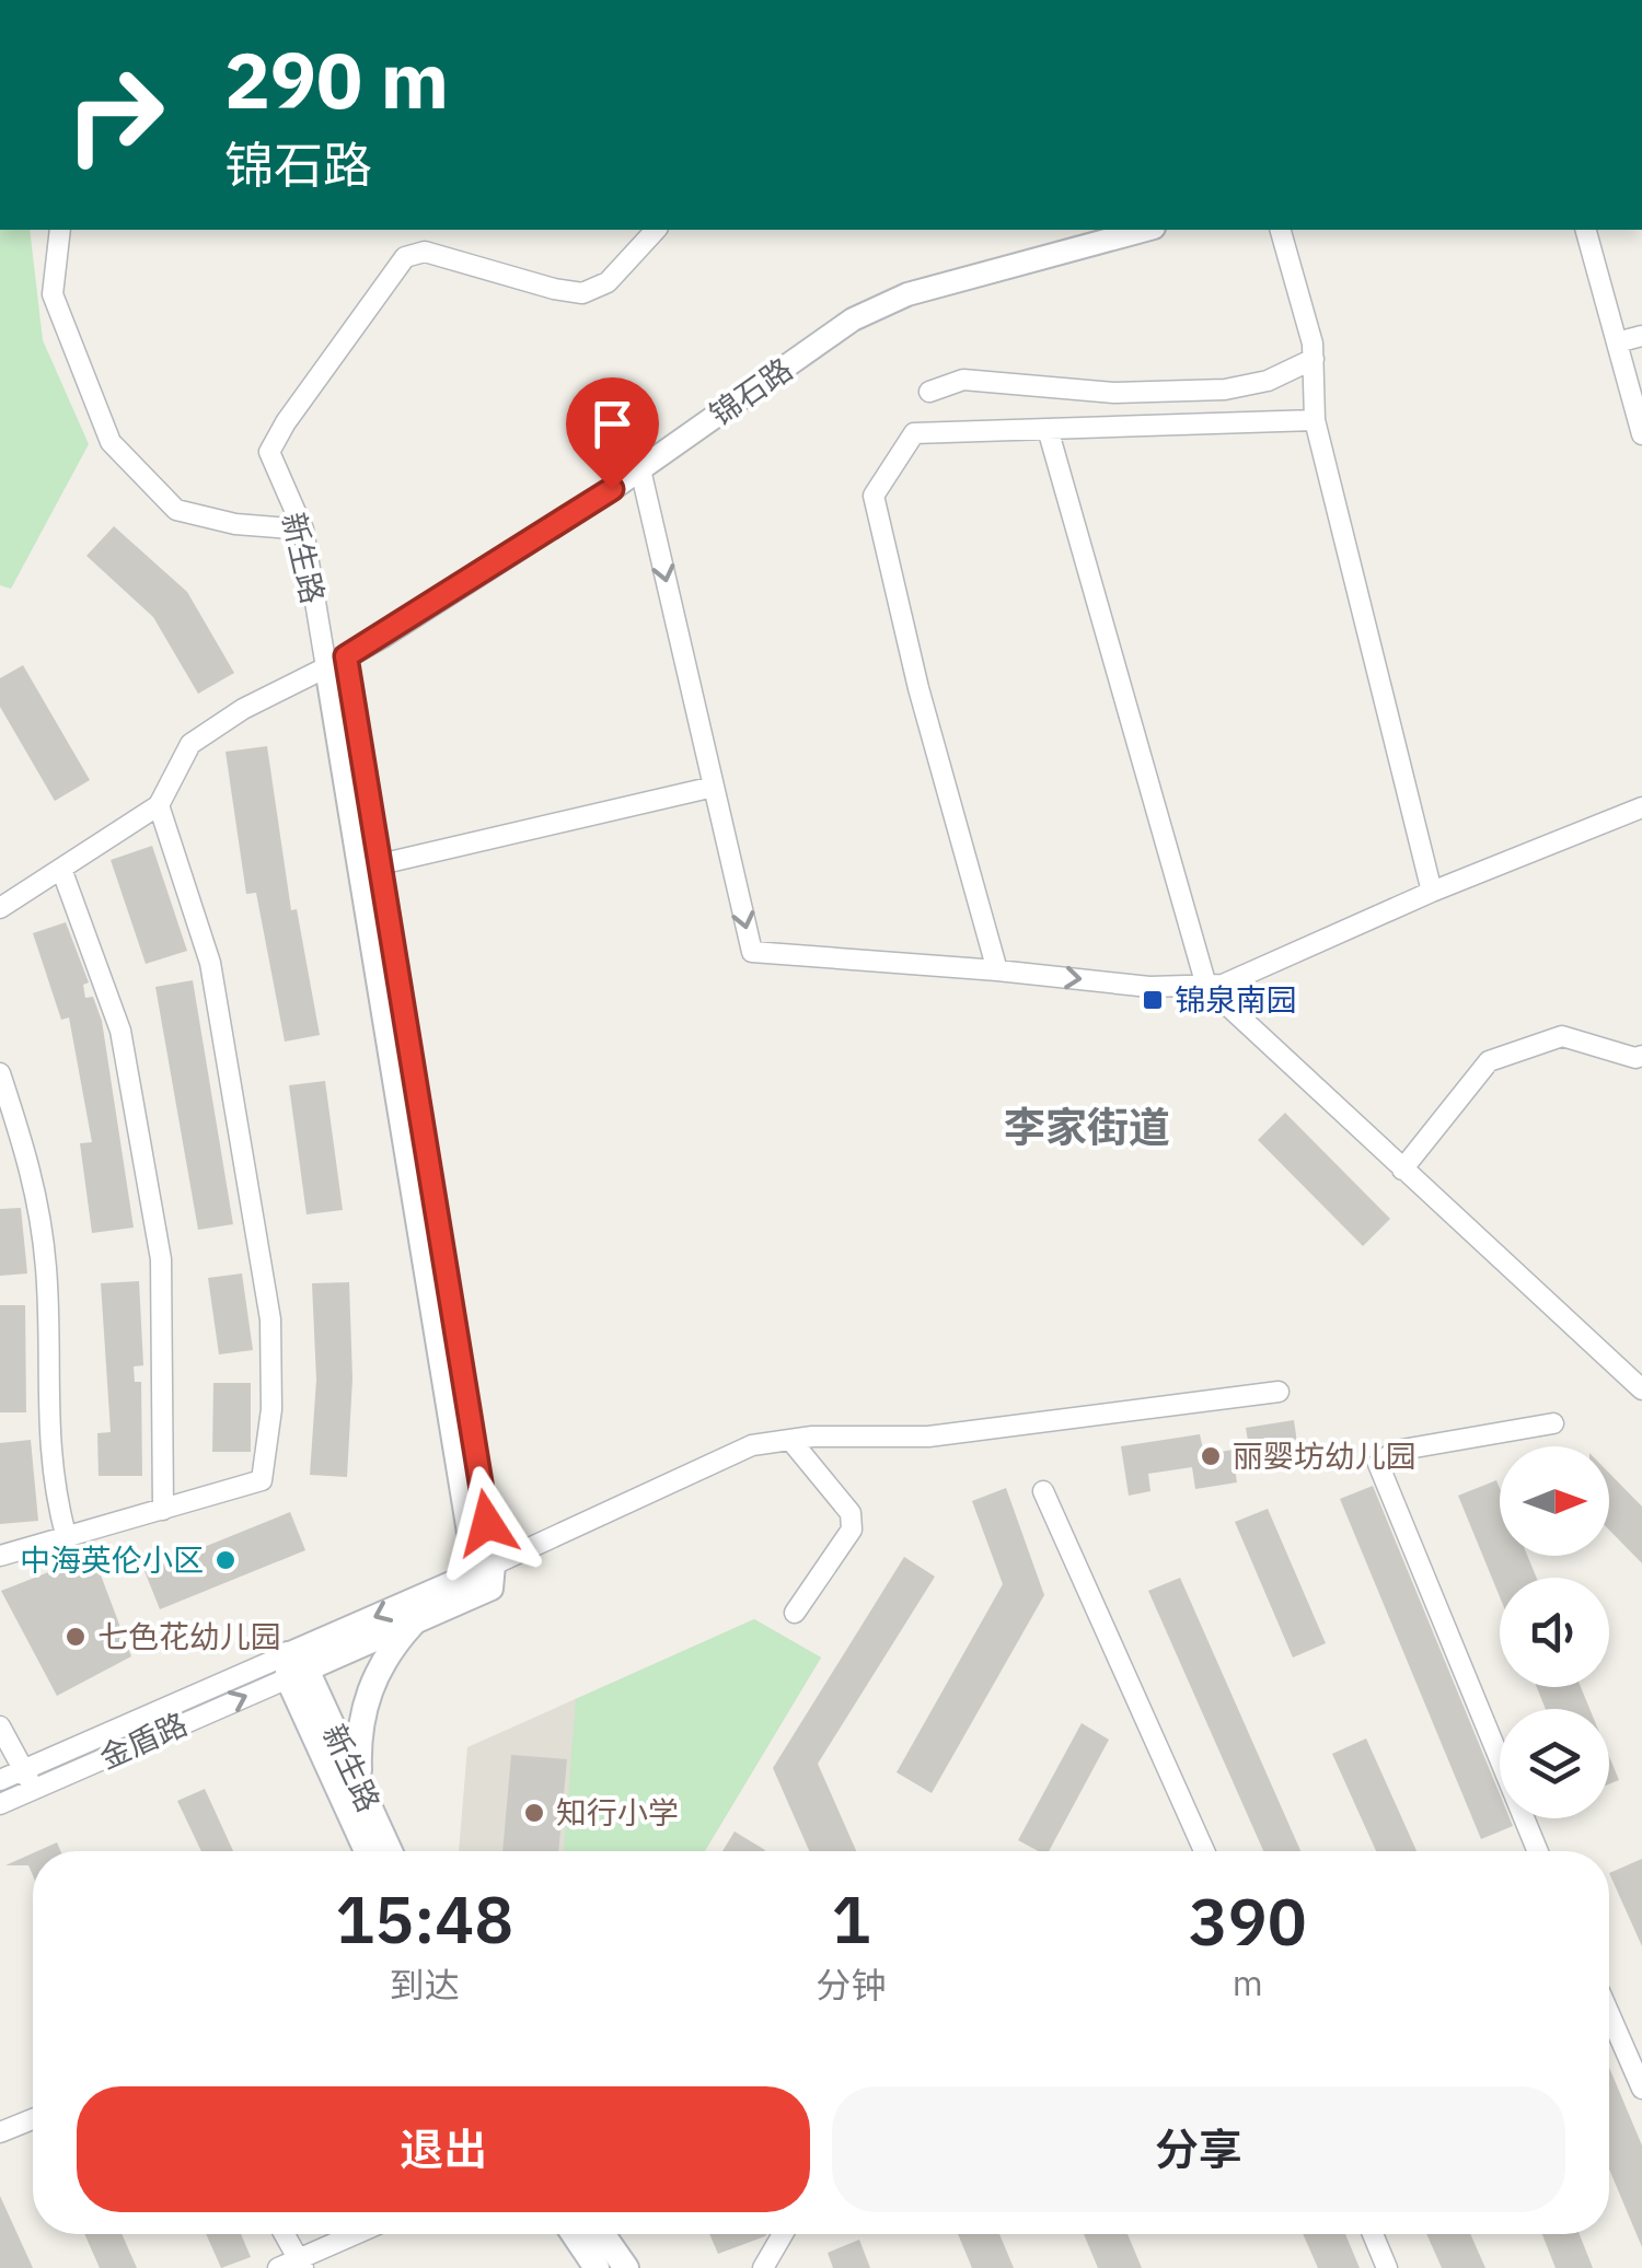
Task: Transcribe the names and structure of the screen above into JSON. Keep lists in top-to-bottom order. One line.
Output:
{"streets":{"main road":["新生路"],"street":["锦石路","金盾路"]},"crossings":[["锦石路","新生路"],["新生路","金盾路"]],"districts":["李家街道"],"places":{"transit":["锦泉南园"],"other":["丽婴坊幼儿园","中海英伦小区","七色花幼儿园","知行小学"]},"north":"right","page":{"turn":["290 m","锦石路"],"eta":["15:48","到达","1","分钟","390","m"],"buttons":["退出","分享"]}}
